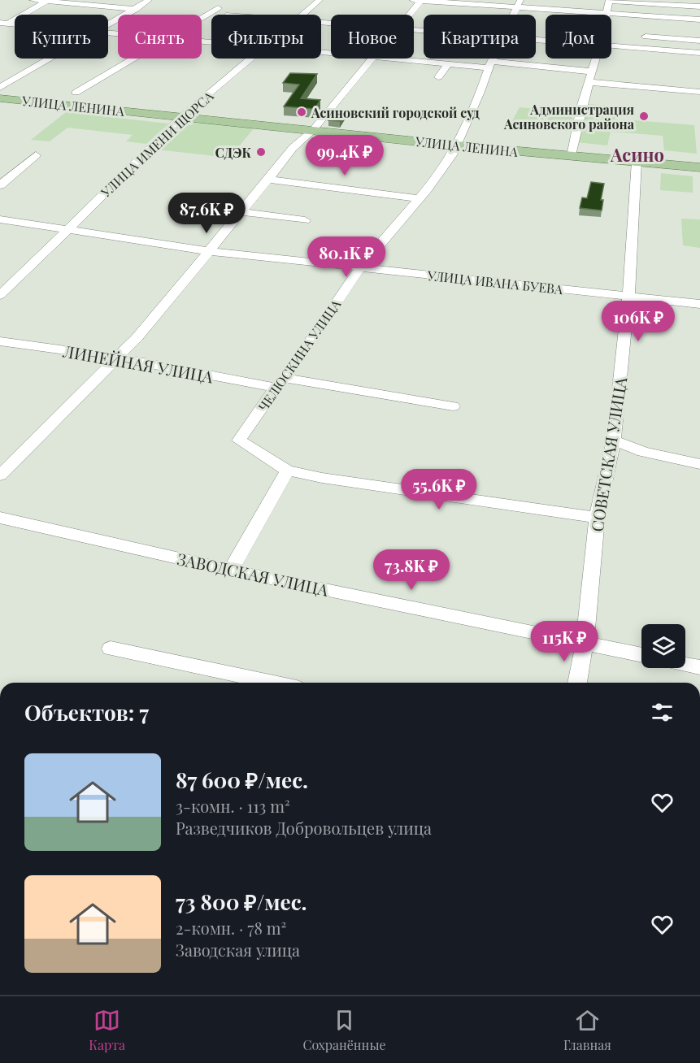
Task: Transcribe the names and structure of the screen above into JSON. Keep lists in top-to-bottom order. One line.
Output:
{"streets":{"main road":["УЛИЦА ЛЕНИНА"],"street":["УЛИЦА ИМЕНИ ЩОРСА","УЛИЦА ИВАНА БУЕВА","ЧЕЛЮСКИНА УЛИЦА","ЛИНЕЙНАЯ УЛИЦА","СОВЕТСКАЯ УЛИЦА","ЗАВОДСКАЯ УЛИЦА"]},"crossings":[["УЛИЦА ЛЕНИНА","УЛИЦА ИМЕНИ ЩОРСА"],["УЛИЦА ЛЕНИНА","ЧЕЛЮСКИНА УЛИЦА"],["УЛИЦА ЛЕНИНА","СОВЕТСКАЯ УЛИЦА"],["УЛИЦА ИМЕНИ ЩОРСА","УЛИЦА ИВАНА БУЕВА"],["УЛИЦА ИВАНА БУЕВА","ЧЕЛЮСКИНА УЛИЦА"],["УЛИЦА ИВАНА БУЕВА","СОВЕТСКАЯ УЛИЦА"],["ЧЕЛЮСКИНА УЛИЦА","ЛИНЕЙНАЯ УЛИЦА"],["СОВЕТСКАЯ УЛИЦА","ЗАВОДСКАЯ УЛИЦА"]],"districts":["Асино"],"places":["Асиновский городской суд","Администрация Асиновского района","СДЭК"],"page":{"chip":["Купить","Снять","Фильтры","Новое","Квартира","Дом"],"price":["99.4K ₽","87.6K ₽","80.1K ₽","106K ₽","55.6K ₽","73.8K ₽","115K ₽"],"heading":"Объектов: 7","list":[{"name":"87 600 ₽/мес.","note":"3-комн. · 113 m² · Разведчиков Добровольцев улица"},{"name":"73 800 ₽/мес.","note":"2-комн. · 78 m² · Заводская улица"}],"tabs":["Карта","Сохранённые","Главная"]}}
